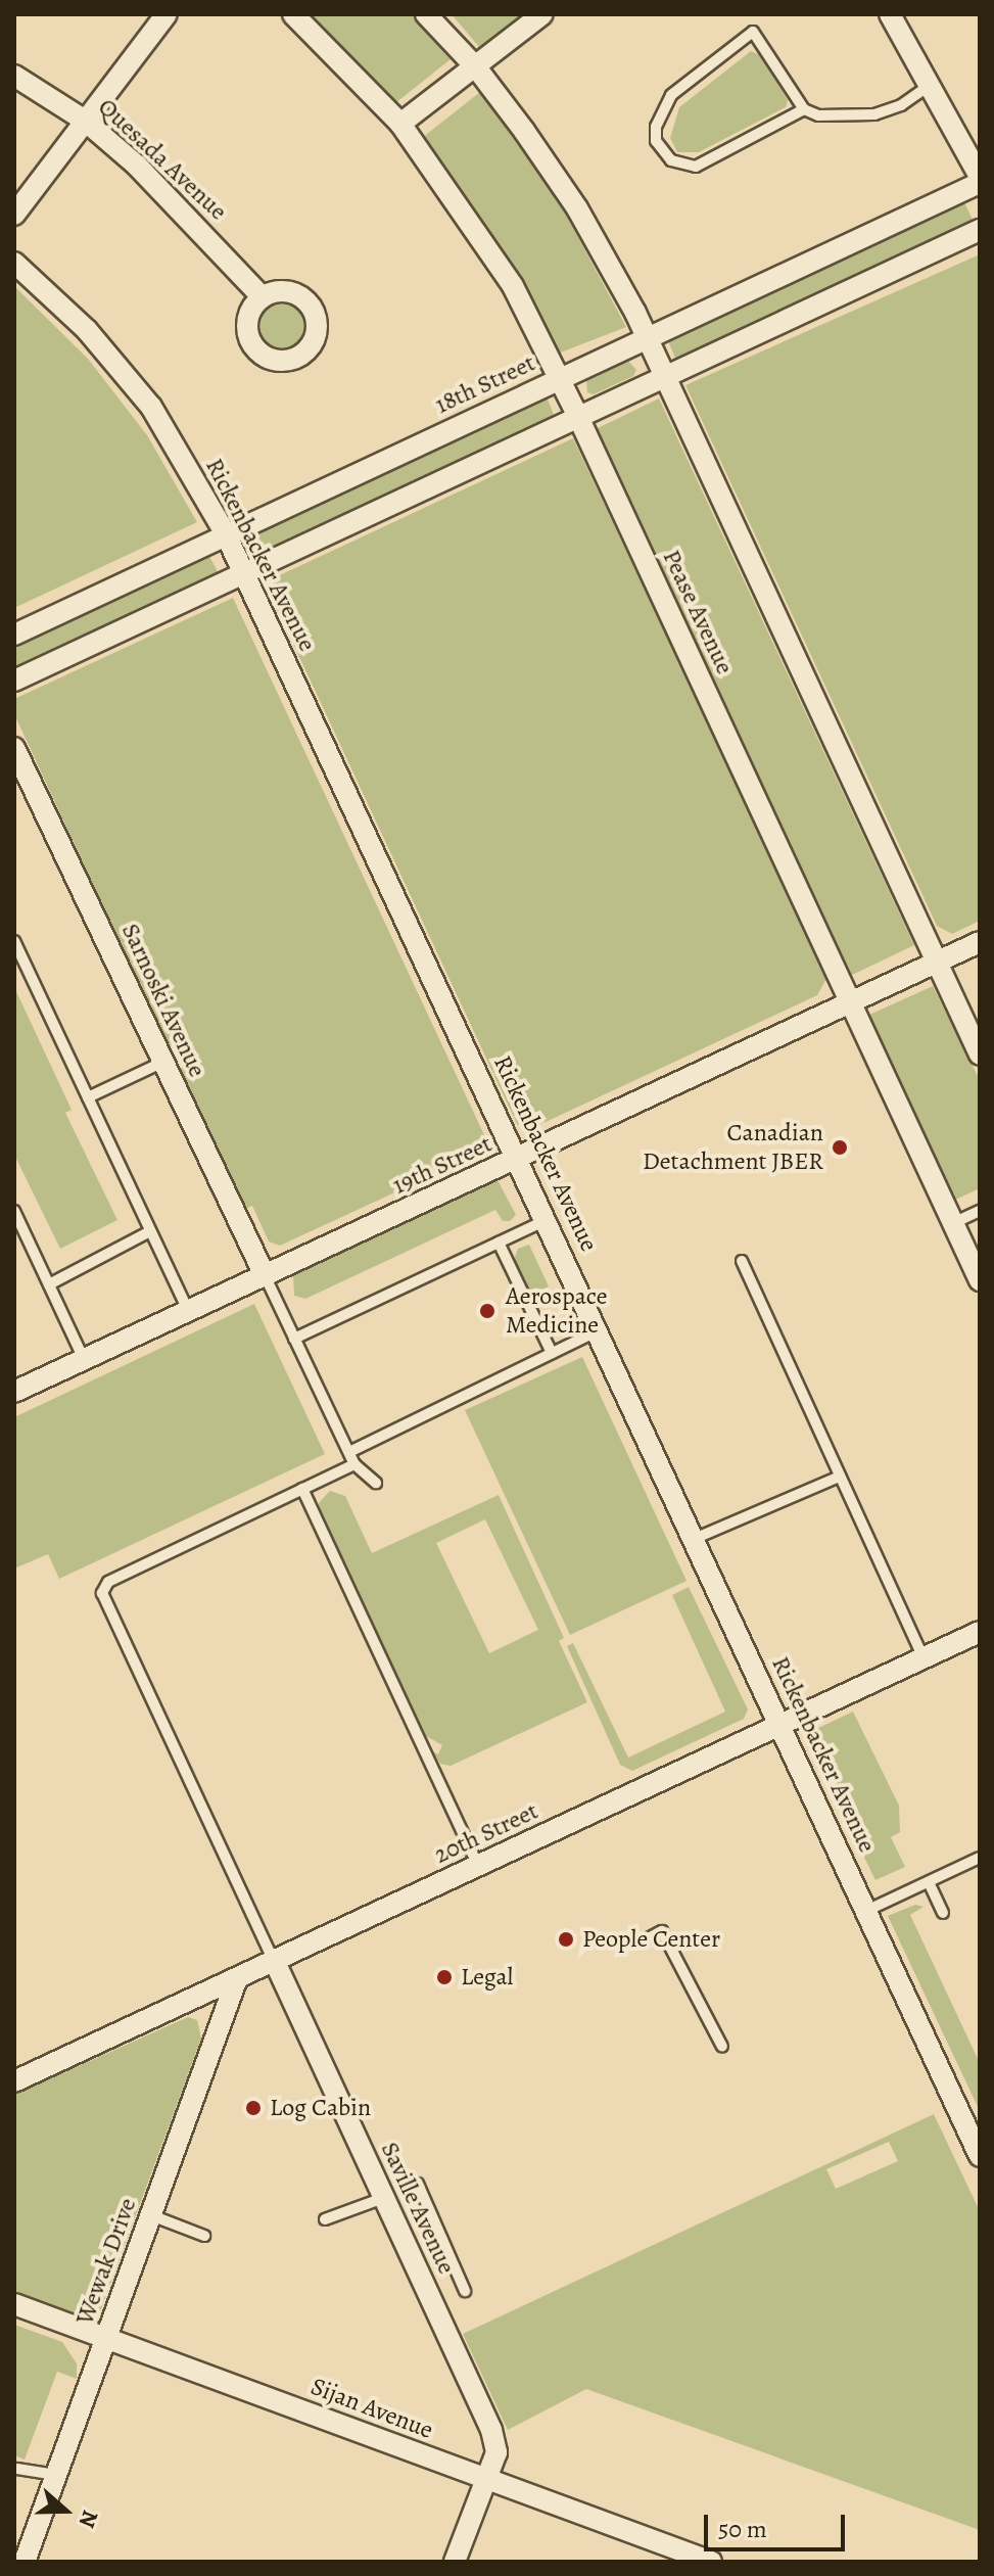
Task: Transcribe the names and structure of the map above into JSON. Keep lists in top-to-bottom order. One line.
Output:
{"streets":{"street":["Quesada Avenue","18th Street","Rickenbacker Avenue","Pease Avenue","Sarnoski Avenue","19th Street","20th Street","Saville Avenue","Wewak Drive","Sijan Avenue"]},"crossings":[["18th Street","Rickenbacker Avenue"],["18th Street","Pease Avenue"],["Rickenbacker Avenue","19th Street"],["Rickenbacker Avenue","20th Street"],["Pease Avenue","19th Street"],["Sarnoski Avenue","19th Street"],["20th Street","Saville Avenue"],["20th Street","Wewak Drive"],["Saville Avenue","Sijan Avenue"],["Wewak Drive","Sijan Avenue"]],"places":["Canadian Detachment JBER","Aerospace Medicine","People Center","Legal","Log Cabin"],"scale_bar":"50 m","north":"right"}
